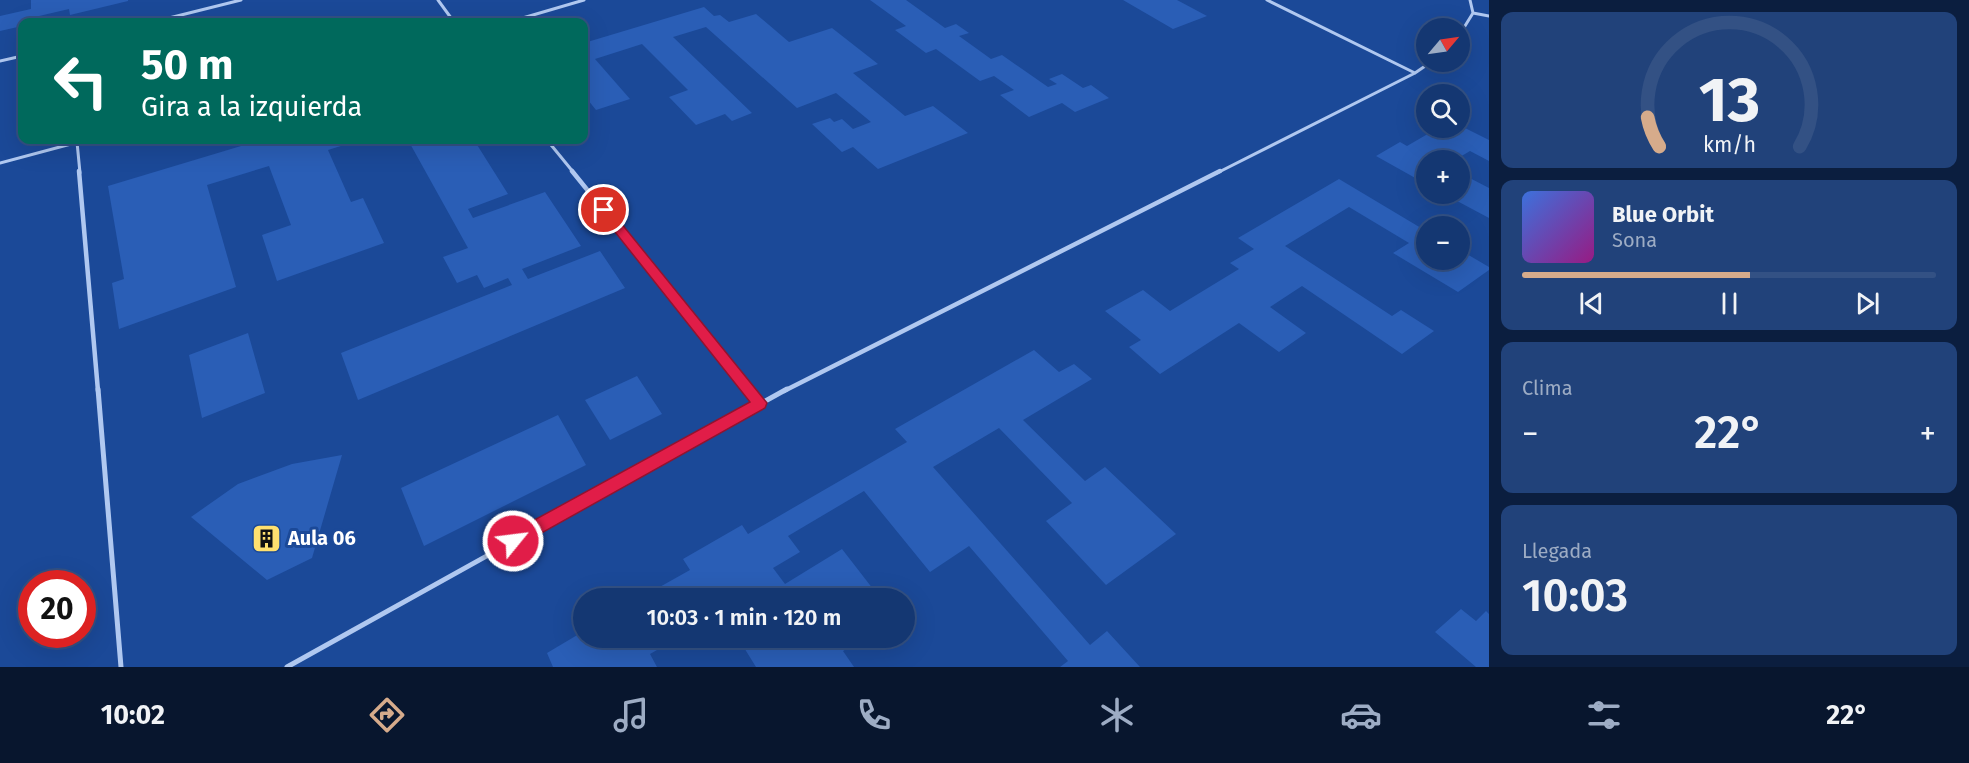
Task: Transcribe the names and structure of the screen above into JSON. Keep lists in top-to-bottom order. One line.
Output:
{"places":{"building":["Aula 06"]},"north":"top right","page":{"map_buttons":["+","−"],"turn":["50 m","Gira a la izquierda"],"song":["Blue Orbit","Sona"],"tile":["Clima",["Llegada","10:03"]],"heat":["−","22°","+"],"limit":"20","trip":"10:03 · 1 min · 120 m","tabs":["10:02","22°"],"gauge":["13","km/h"]}}
